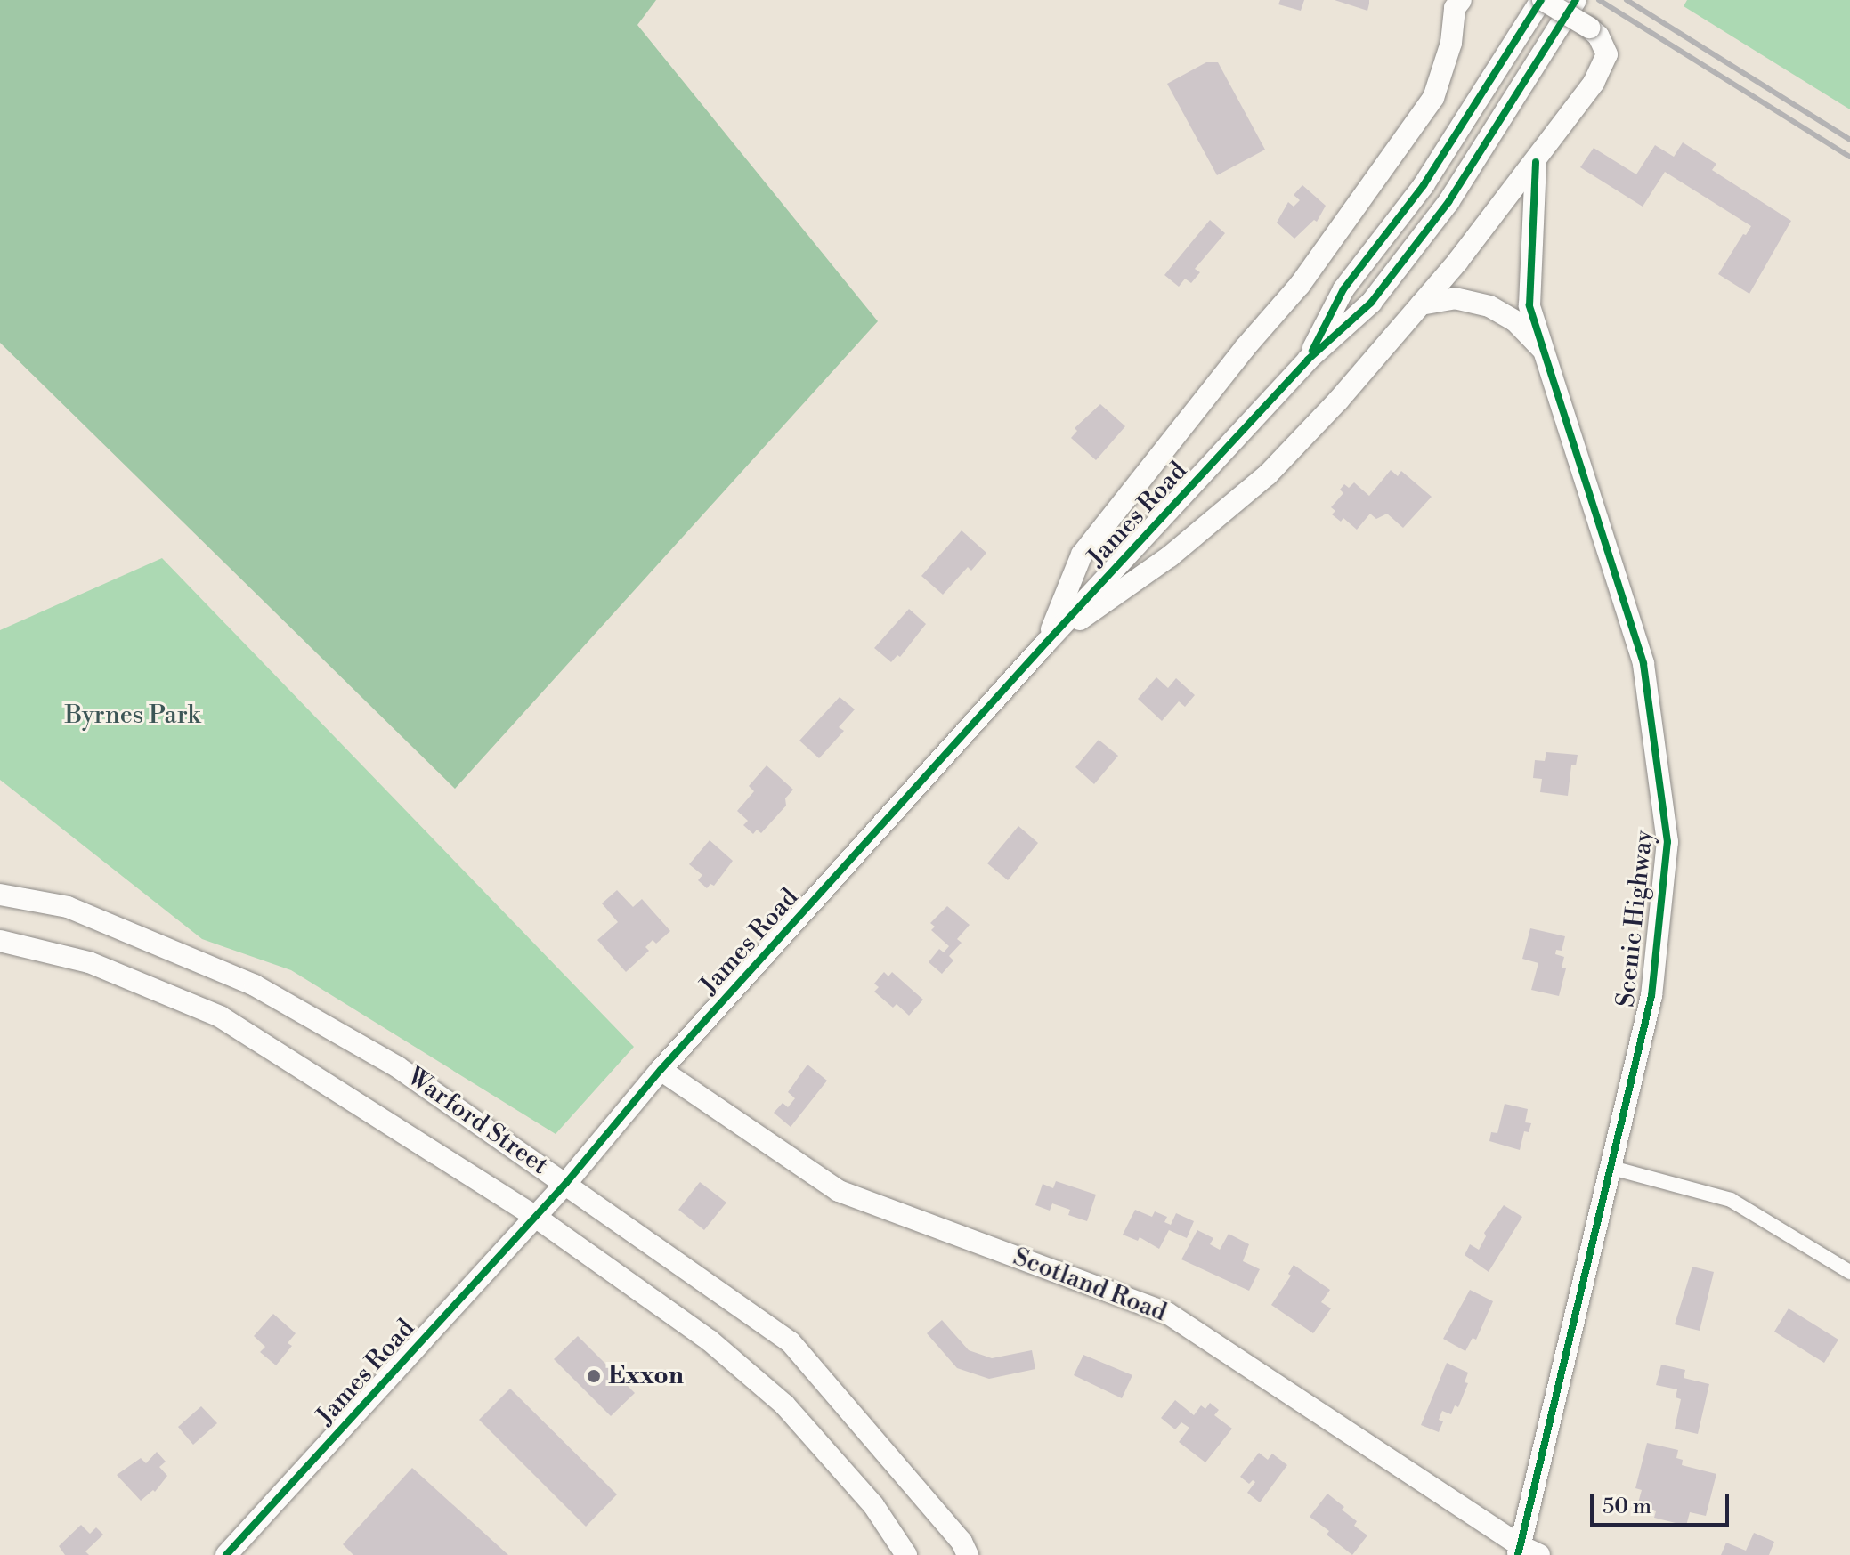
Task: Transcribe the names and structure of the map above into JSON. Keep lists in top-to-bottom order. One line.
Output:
{"streets":{"main road":["James Road","Scenic Highway","Warford Street","Scotland Road"]},"crossings":[["James Road","Warford Street"],["James Road","Scotland Road"],["Scenic Highway","Scotland Road"]],"parks":["Byrnes Park"],"places":["Exxon"],"scale_bar":"50 m"}
